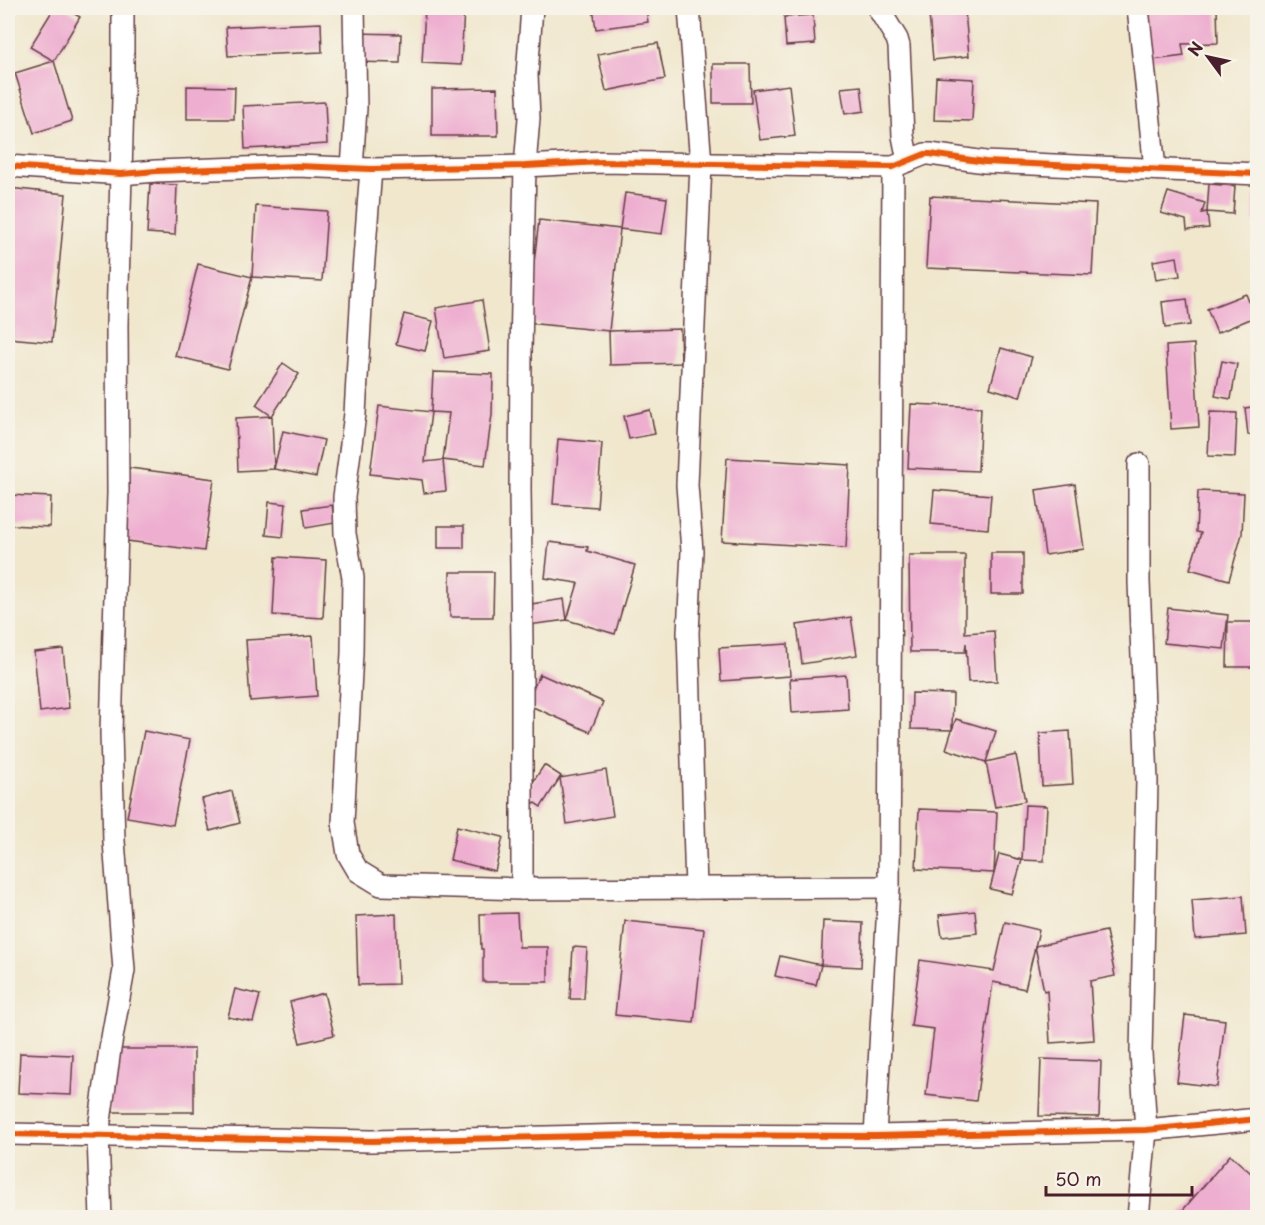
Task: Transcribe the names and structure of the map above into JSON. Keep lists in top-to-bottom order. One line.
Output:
{"scale_bar":"50 m","north":"top left"}
